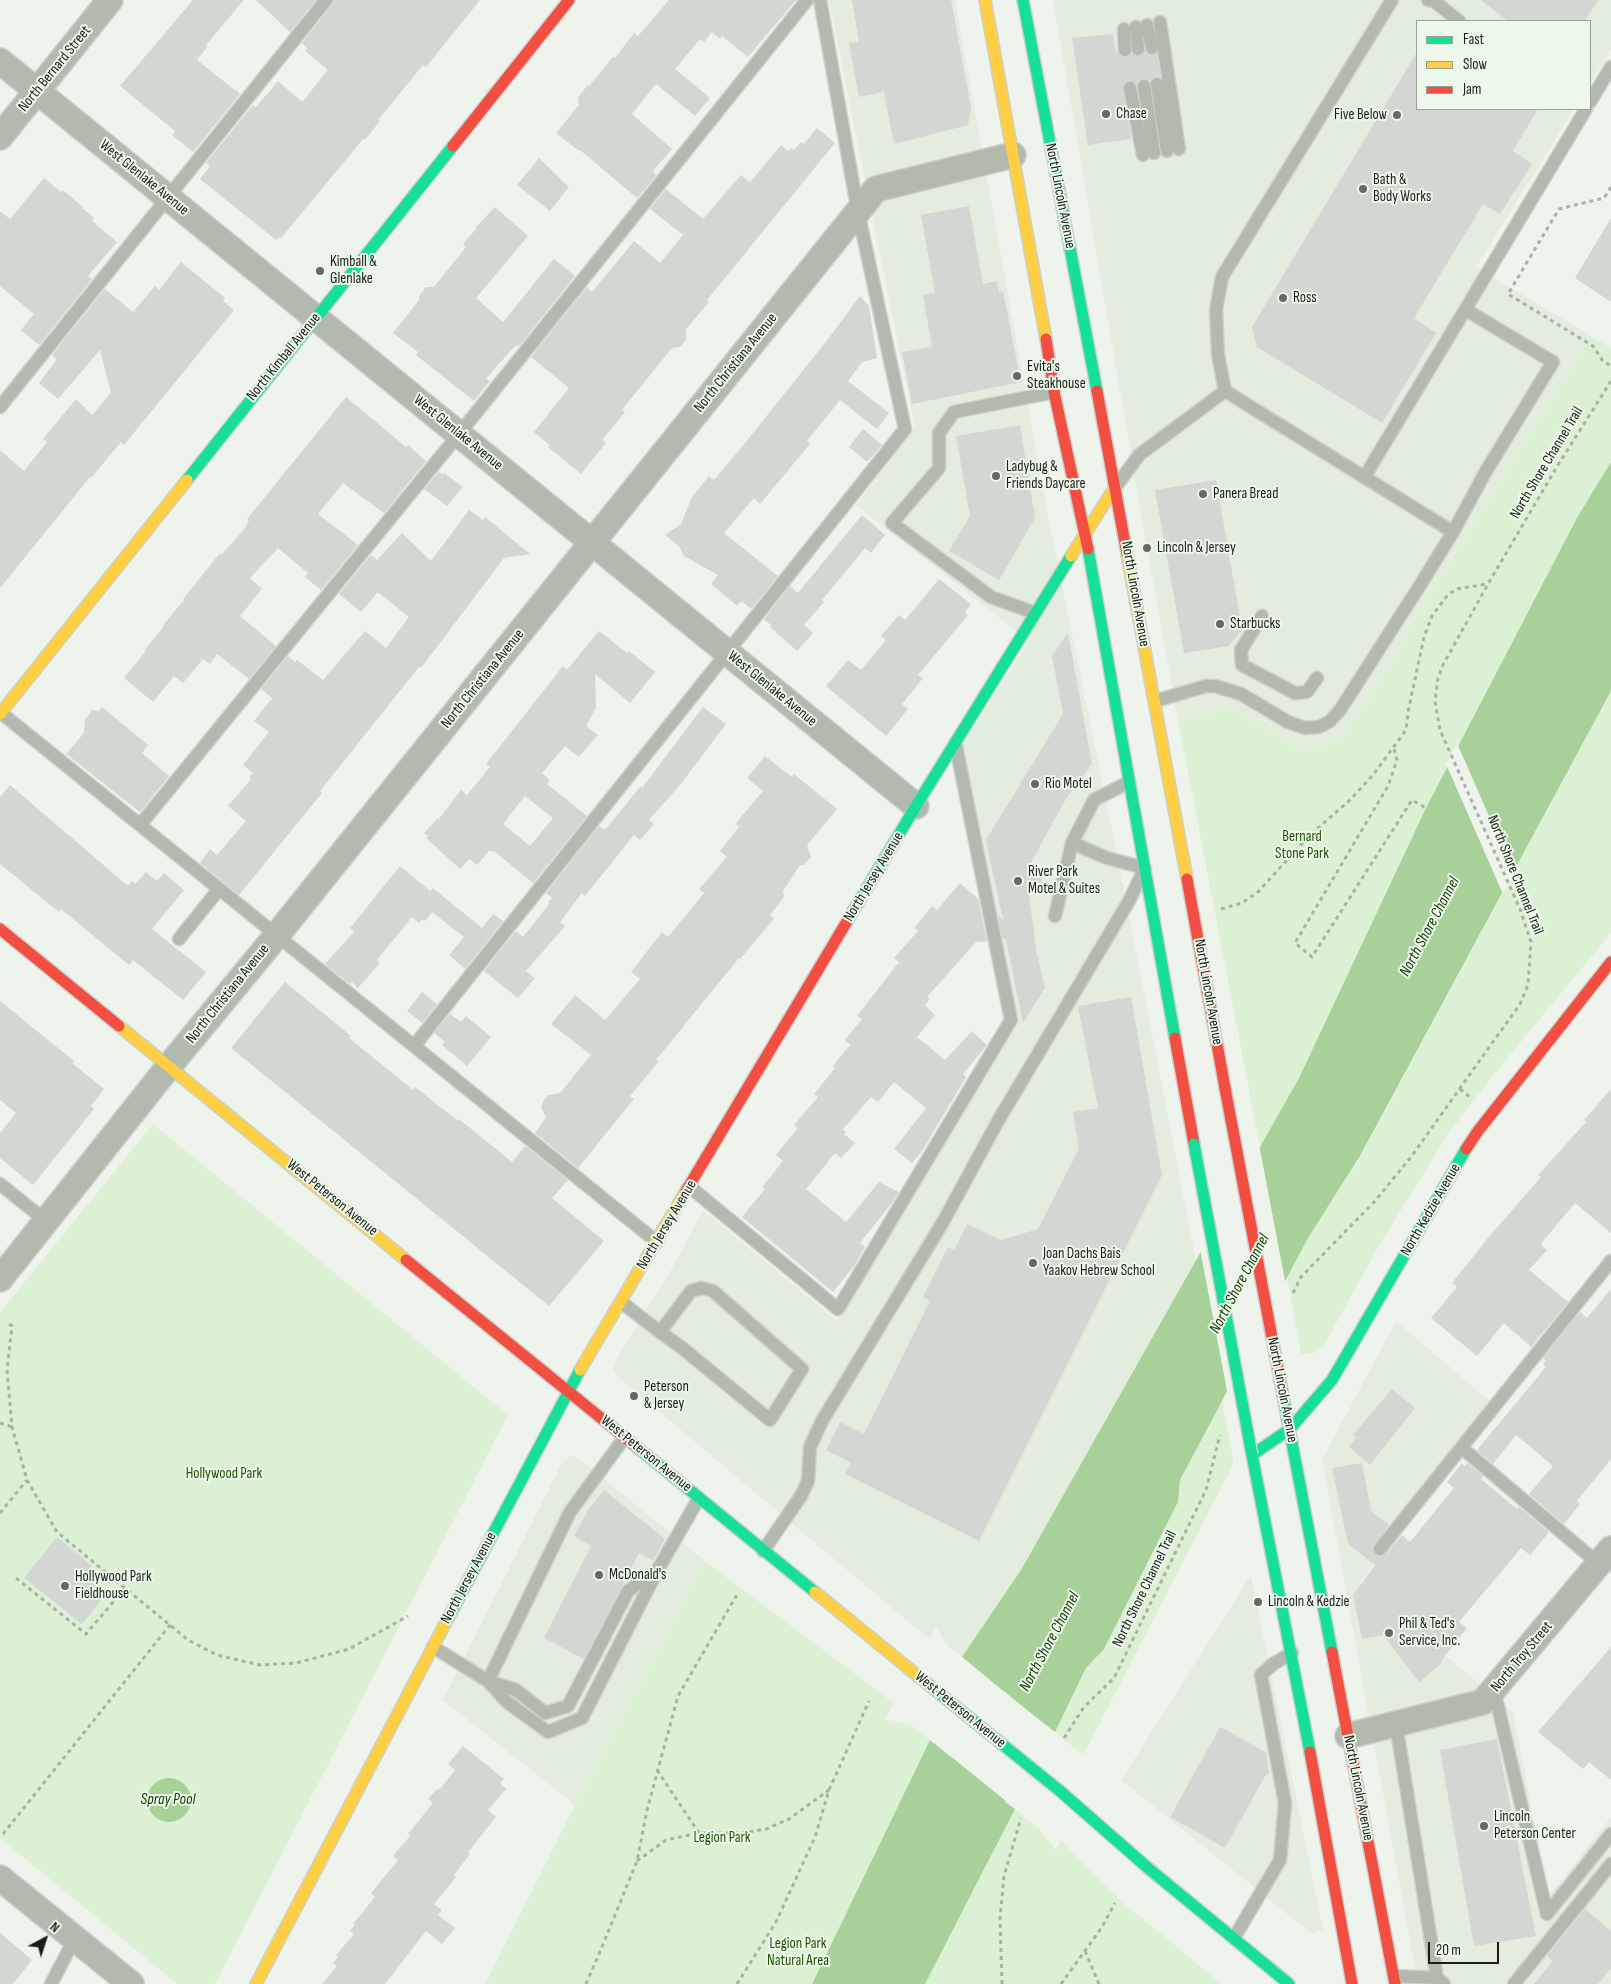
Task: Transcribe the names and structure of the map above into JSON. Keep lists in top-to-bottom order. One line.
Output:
{"streets":{"main road":["North Lincoln Avenue","North Kimball Avenue","North Jersey Avenue","West Peterson Avenue","North Kedzie Avenue"],"street":["North Bernard Street","West Glenlake Avenue","North Christiana Avenue","North Troy Street"],"path":["North Shore Channel Trail"]},"crossings":[["North Bernard Street","West Glenlake Avenue"],["West Glenlake Avenue","North Kimball Avenue"],["West Glenlake Avenue","North Christiana Avenue"],["West Glenlake Avenue","North Jersey Avenue"],["North Lincoln Avenue","North Jersey Avenue"],["North Lincoln Avenue","North Kedzie Avenue"],["North Lincoln Avenue","North Troy Street"],["North Christiana Avenue","West Peterson Avenue"],["North Jersey Avenue","West Peterson Avenue"]],"water":["North Shore Channel","Spray Pool"],"parks":["Bernard Stone Park","Hollywood Park","Legion Park","Legion Park Natural Area"],"places":["Chase","Five Below","Bath & Body Works","Kimball & Glenlake","Ross","Evita's Steakhouse","Ladybug & Friends Daycare","Panera Bread","Lincoln & Jersey","Starbucks","Rio Motel","River Park Motel & Suites","Joan Dachs Bais Yaakov Hebrew School","Peterson & Jersey","McDonald's","Hollywood Park Fieldhouse","Lincoln & Kedzie","Phil & Ted's Service, Inc.","Lincoln Peterson Center"],"legend":["Fast","Slow","Jam"],"scale_bar":"20 m","north":"top right"}
